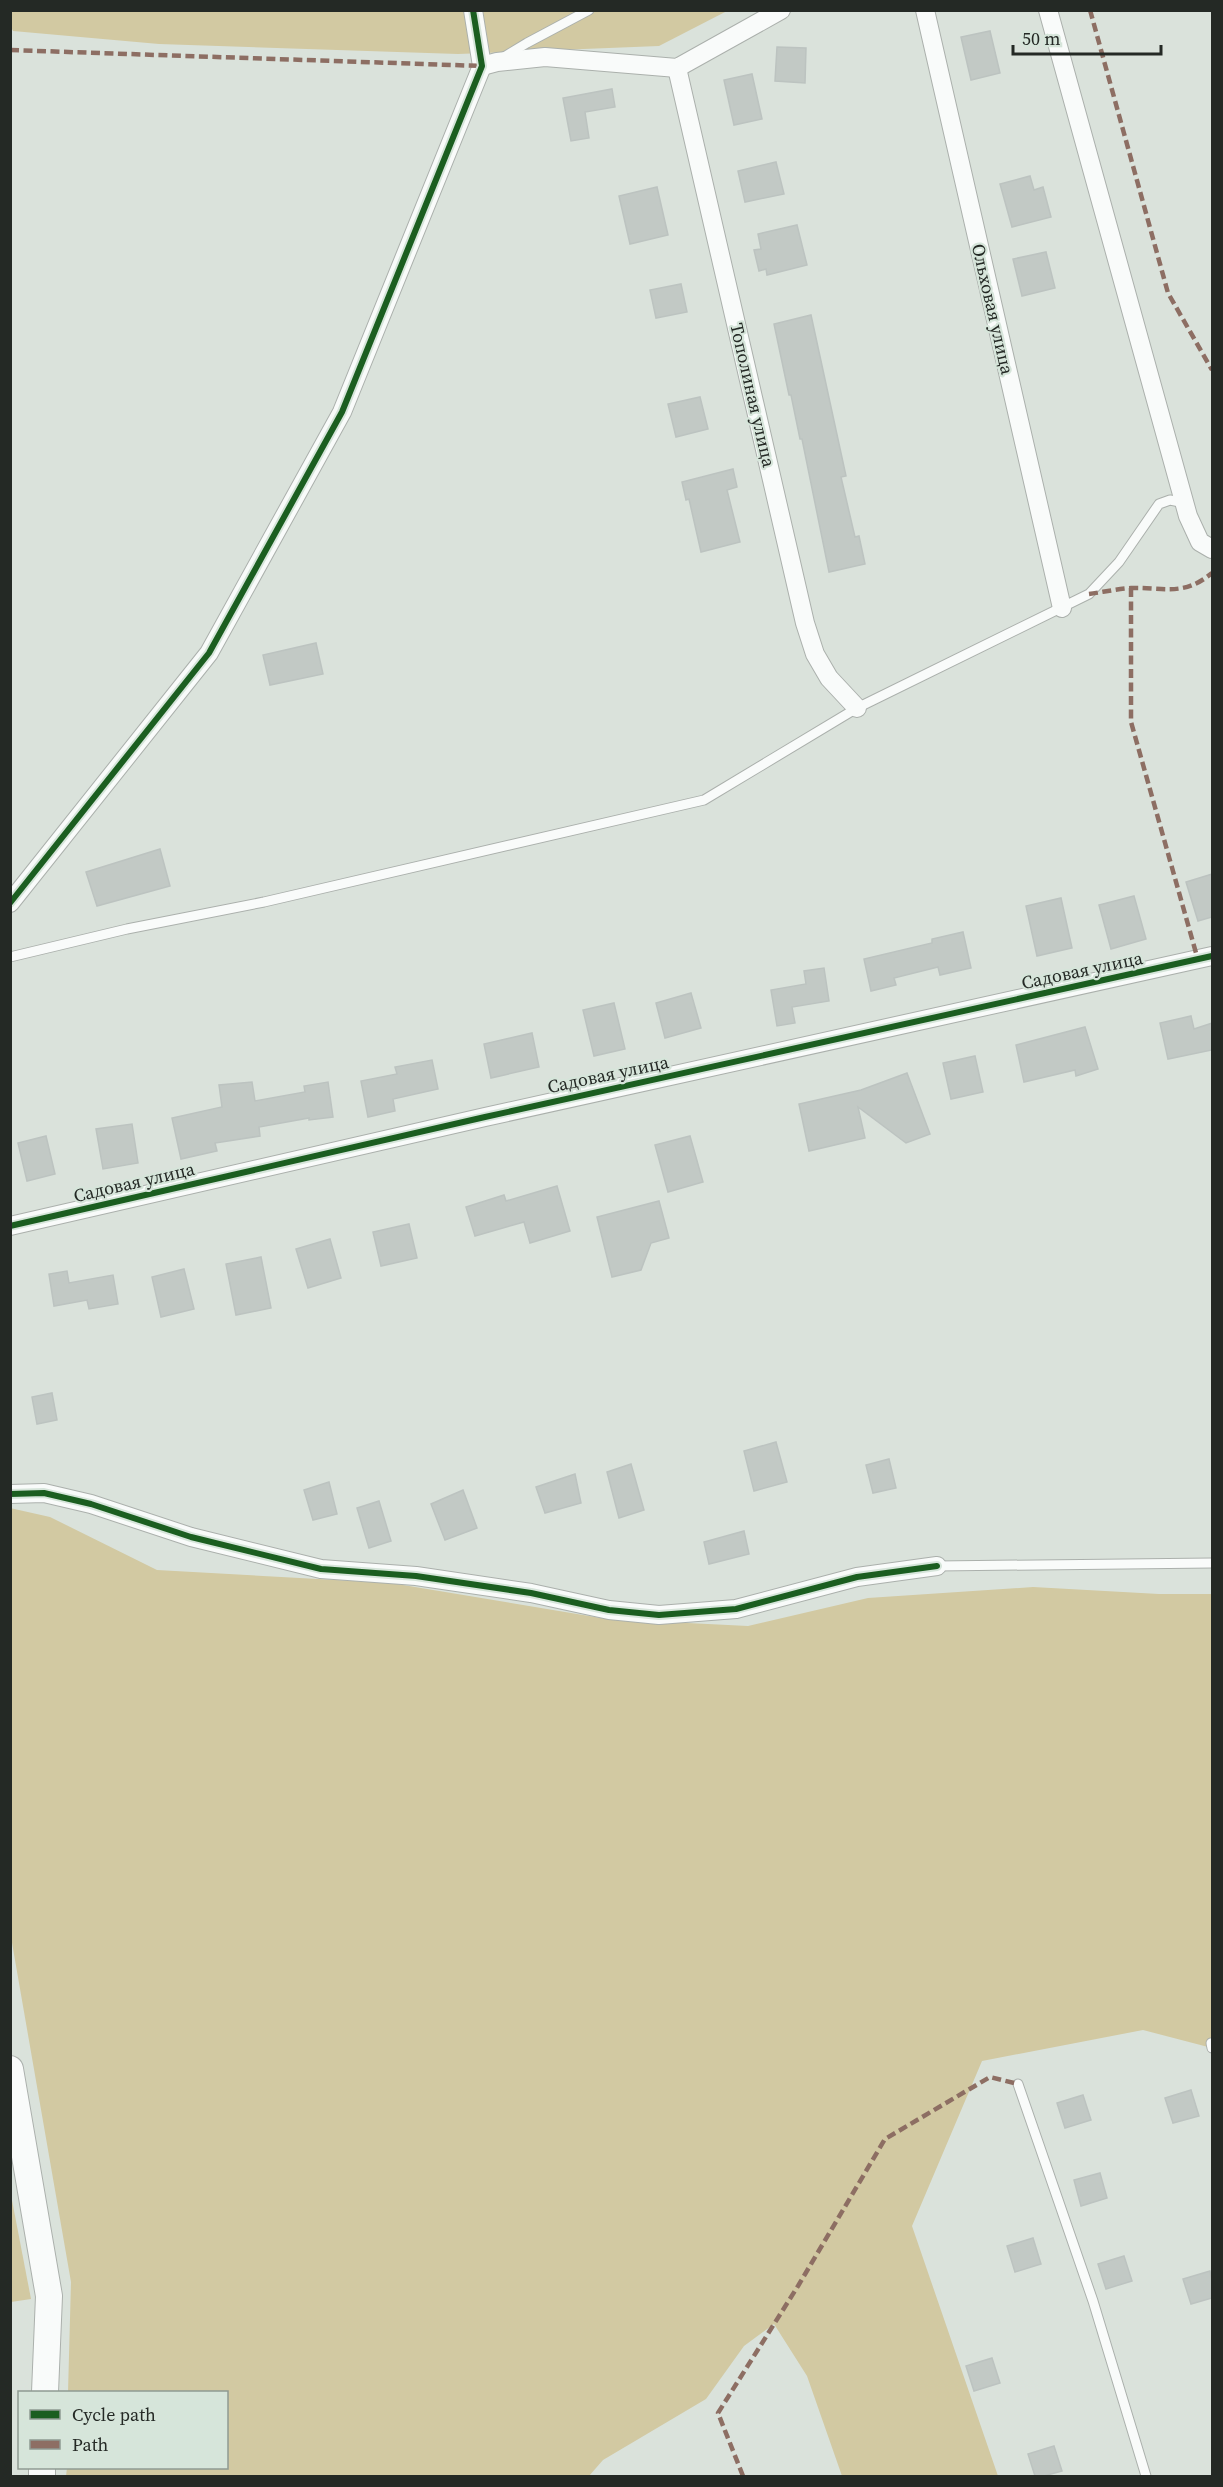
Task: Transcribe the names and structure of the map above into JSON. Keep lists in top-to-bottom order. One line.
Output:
{"streets":{"street":["Ольховая улица","Тополиная улица","Садовая улица"]},"legend":["Cycle path","Path"],"scale_bar":"50 m"}
